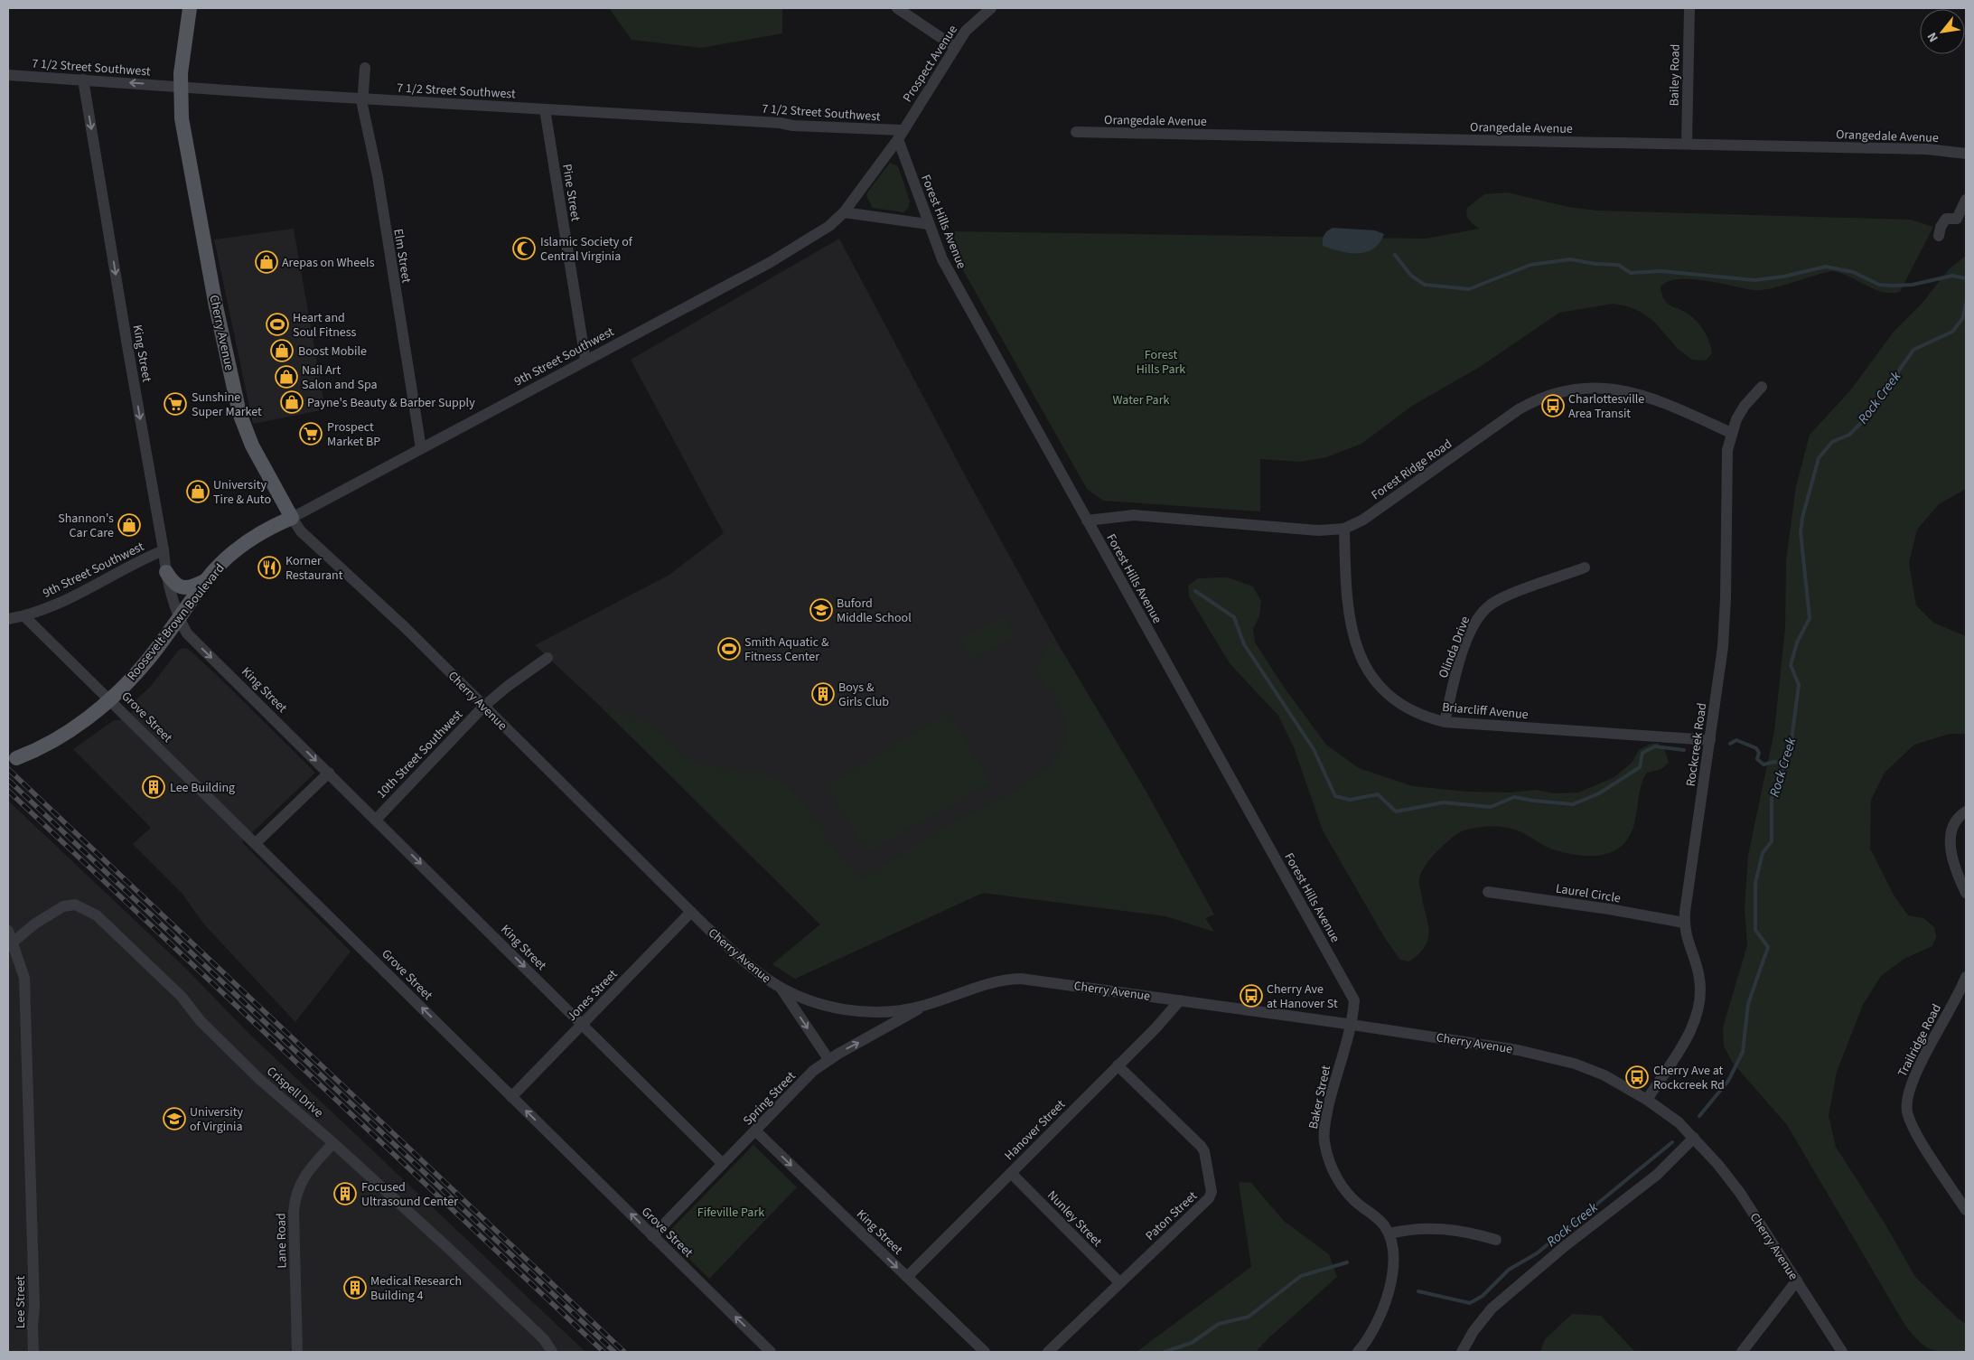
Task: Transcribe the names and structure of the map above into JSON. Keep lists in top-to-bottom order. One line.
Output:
{"streets":{"main road":["Cherry Avenue","Roosevelt Brown Boulevard"],"street":["Prospect Avenue","7 1/2 Street Southwest","Bailey Road","Orangedale Avenue","Pine Street","Forest Hills Avenue","Elm Street","King Street","9th Street Southwest","Forest Ridge Road","Olinda Drive","Briarcliff Avenue","Grove Street","Rockcreek Road","10th Street Southwest","Laurel Circle","Jones Street","Trailridge Road","Crispell Drive","Baker Street","Spring Street","Hanover Street","Paton Street","Nunley Street","Lane Road","Lee Street"]},"crossings":[["Prospect Avenue","7 1/2 Street Southwest"],["Prospect Avenue","Forest Hills Avenue"],["Prospect Avenue","9th Street Southwest"],["7 1/2 Street Southwest","Pine Street"],["7 1/2 Street Southwest","Forest Hills Avenue"],["7 1/2 Street Southwest","Elm Street"],["7 1/2 Street Southwest","Cherry Avenue"],["7 1/2 Street Southwest","King Street"],["7 1/2 Street Southwest","9th Street Southwest"],["Bailey Road","Orangedale Avenue"],["Pine Street","9th Street Southwest"],["Forest Hills Avenue","Cherry Avenue"],["Forest Hills Avenue","9th Street Southwest"],["Forest Hills Avenue","Forest Ridge Road"],["Forest Hills Avenue","Baker Street"],["Elm Street","9th Street Southwest"],["Cherry Avenue","9th Street Southwest"],["Cherry Avenue","Roosevelt Brown Boulevard"],["Cherry Avenue","Rockcreek Road"],["Cherry Avenue","10th Street Southwest"],["Cherry Avenue","Jones Street"],["Cherry Avenue","Baker Street"],["Cherry Avenue","Spring Street"],["Cherry Avenue","Hanover Street"],["King Street","9th Street Southwest"],["King Street","Roosevelt Brown Boulevard"],["King Street","10th Street Southwest"],["King Street","Jones Street"],["King Street","Spring Street"],["King Street","Hanover Street"],["9th Street Southwest","Roosevelt Brown Boulevard"],["9th Street Southwest","Grove Street"],["Forest Ridge Road","Briarcliff Avenue"],["Forest Ridge Road","Rockcreek Road"],["Roosevelt Brown Boulevard","Grove Street"],["Olinda Drive","Briarcliff Avenue"],["Briarcliff Avenue","Rockcreek Road"],["Grove Street","Jones Street"],["Grove Street","Spring Street"],["Rockcreek Road","Laurel Circle"],["Crispell Drive","Lane Road"],["Crispell Drive","Lee Street"],["Hanover Street","Paton Street"],["Hanover Street","Nunley Street"],["Paton Street","Nunley Street"]],"one_way":["King Street","Grove Street"],"water":["Rock Creek"],"parks":["Forest Hills Park","Water Park","Fifeville Park"],"places":{"mosque":["Islamic Society of Central Virginia"],"shop":["Arepas on Wheels","Boost Mobile","Nail Art Salon and Spa","Payne's Beauty & Barber Supply","University Tire & Auto","Shannon's Car Care"],"sports":["Heart and Soul Fitness","Smith Aquatic & Fitness Center"],"supermarket":["Sunshine Super Market","Prospect Market BP"],"bus stop":["Charlottesville Area Transit","Cherry Ave at Hanover St","Cherry Ave at Rockcreek Rd"],"restaurant":["Korner Restaurant"],"school or university":["Buford Middle School","University of Virginia"],"building":["Boys & Girls Club","Lee Building","Focused Ultrasound Center","Medical Research Building 4"]},"north":"bottom left"}
